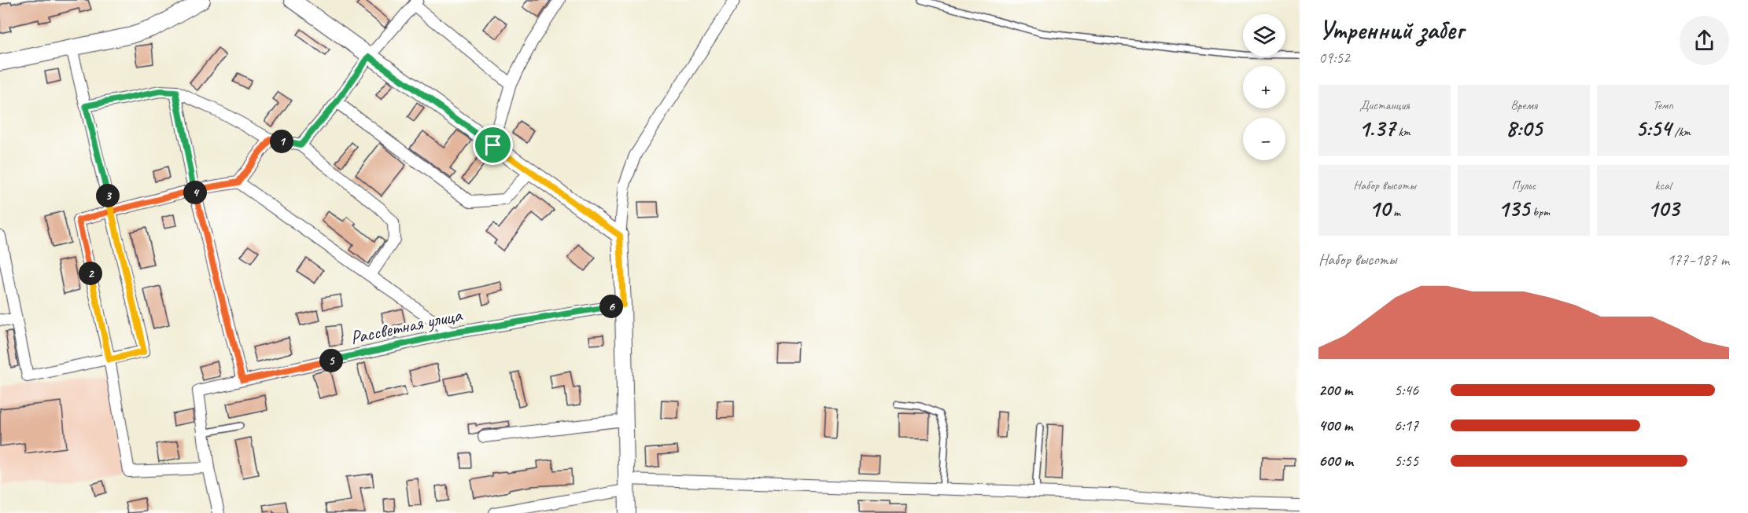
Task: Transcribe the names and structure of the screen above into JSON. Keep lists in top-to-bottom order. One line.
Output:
{"streets":{"street":["Рассветная улица"]},"page":{"heading":["Утренний забег","09:52"],"map_buttons":["+","−"],"stats":[["Дистанция","1.37 km"],["Время","8:05"],["Темп","5:54 /km"],["Набор высоты","10 m"],["Пульс","135 bpm"],["kcal","103"]],"pins":["1","4","3","2","6","5"],"chart":["Набор высоты","177–187 m"],"list":[{"name":"200 m","note":"5:46"},{"name":"400 m","note":"6:17"},{"name":"600 m","note":"5:55"}]}}
